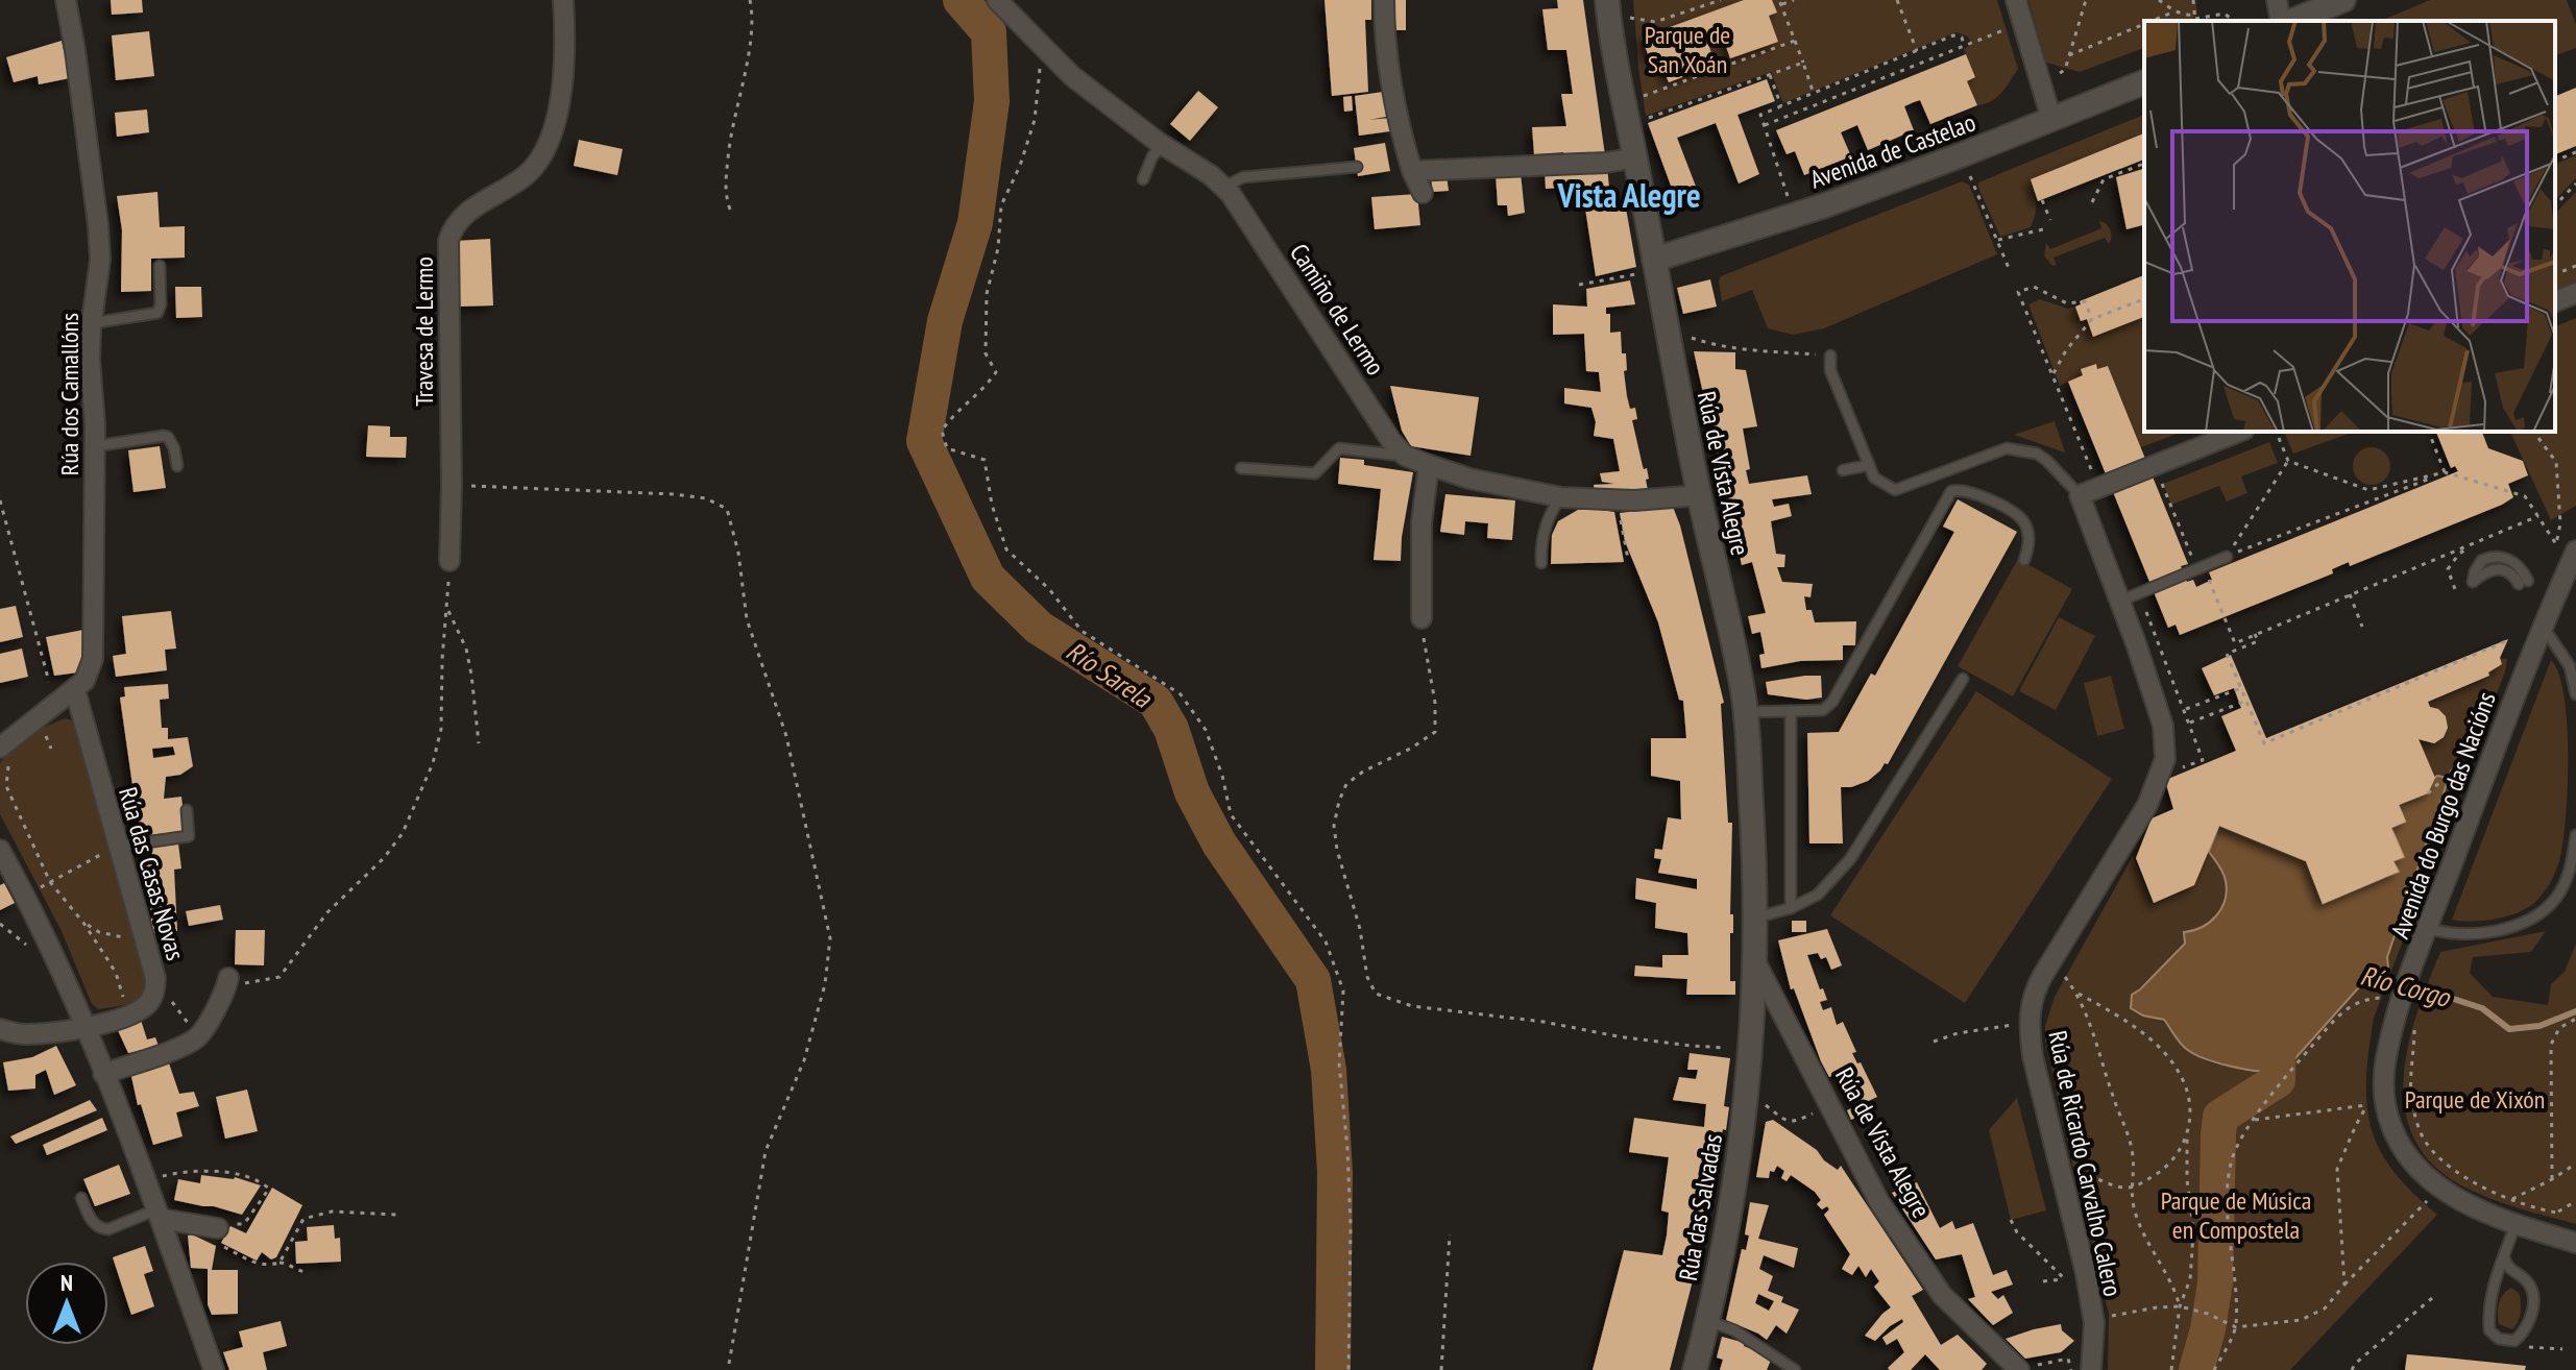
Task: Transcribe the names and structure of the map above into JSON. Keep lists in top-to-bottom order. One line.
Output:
{"streets":{"main road":["Avenida de Castelao","Rúa de Vista Alegre","Rúa das Salvadas"],"street":["Camiño de Lermo","Travesa de Lermo","Rúa dos Camallóns","Avenida do Burgo das Nacións","Rúa das Casas Novas","Rúa de Ricardo Carvalho Calero"]},"crossings":[["Avenida de Castelao","Rúa de Vista Alegre"],["Rúa dos Camallóns","Rúa das Casas Novas"],["Rúa de Vista Alegre","Rúa das Salvadas"]],"districts":["Vista Alegre"],"water":["Río Sarela","Río Corgo"],"parks":["Parque de San Xoán","Parque de Xixón","Parque de Música en Compostela"],"north":"top"}
